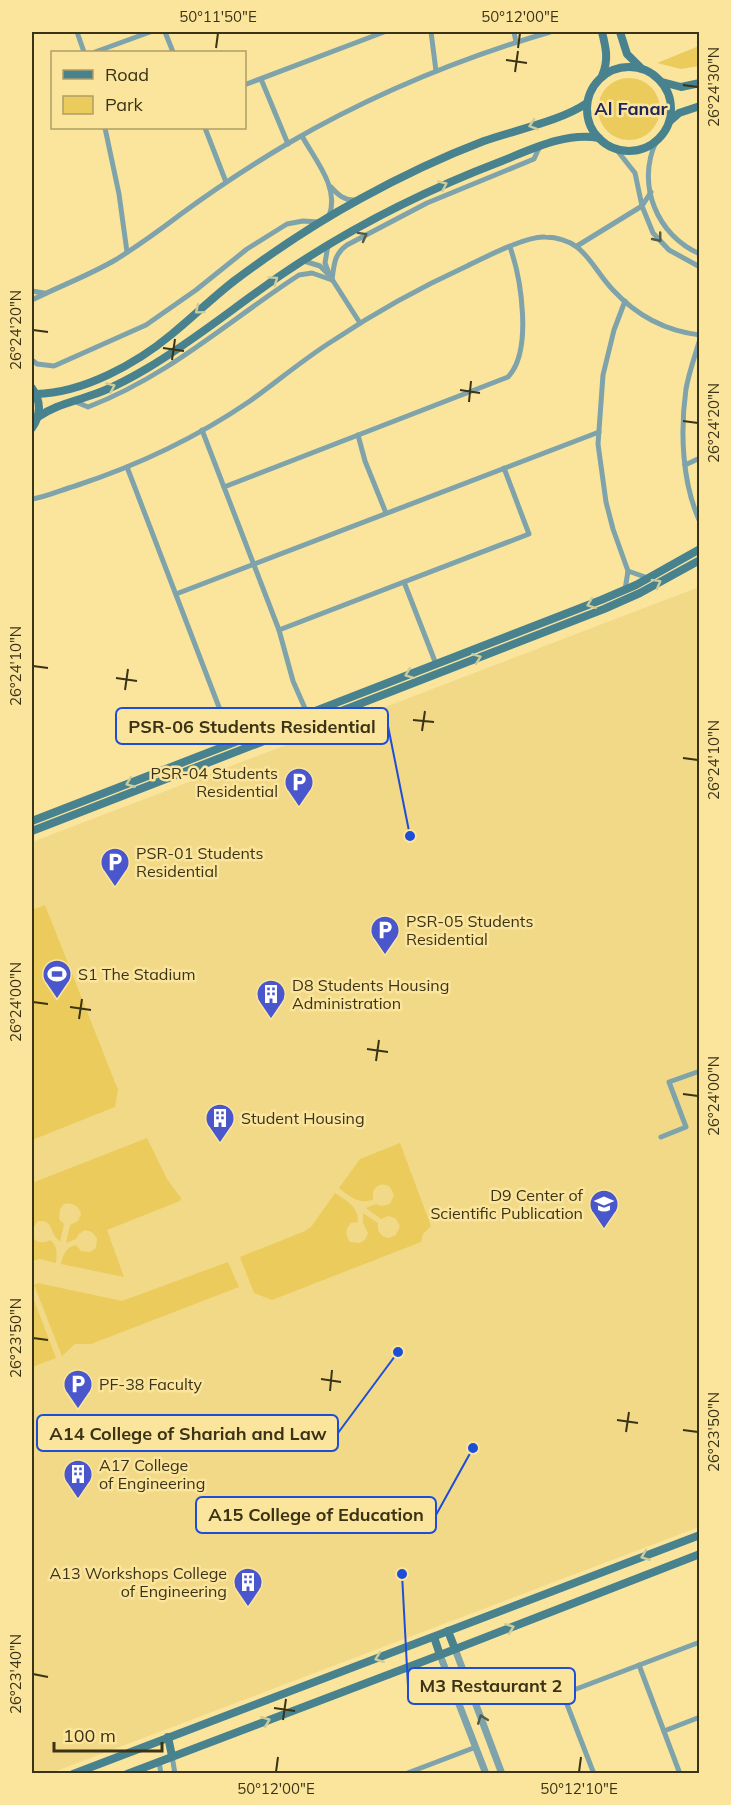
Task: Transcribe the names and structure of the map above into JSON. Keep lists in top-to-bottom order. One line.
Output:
{"districts":["Al Fanar"],"places":{"parking":["PSR-04 Students Residential","PSR-01 Students Residential","PSR-05 Students Residential","PF-38 Faculty"],"other":["PSR-06 Students Residential","A14 College of Shariah and Law","A15 College of Education","M3 Restaurant 2"],"sports":["S1 The Stadium"],"building":["D8 Students Housing Administration","Student Housing","A17 College of Engineering","A13 Workshops College of Engineering"],"school or university":["D9 Center of Scientific Publication"]},"legend":["Road","Park"],"scale_bar":"100 m","coordinates":["50°11'50\"E","50°12'00\"E","26°24'30\"N","26°24'20\"N","26°24'10\"N","26°24'00\"N","26°23'50\"N","26°23'40\"N","50°12'10\"E"]}
